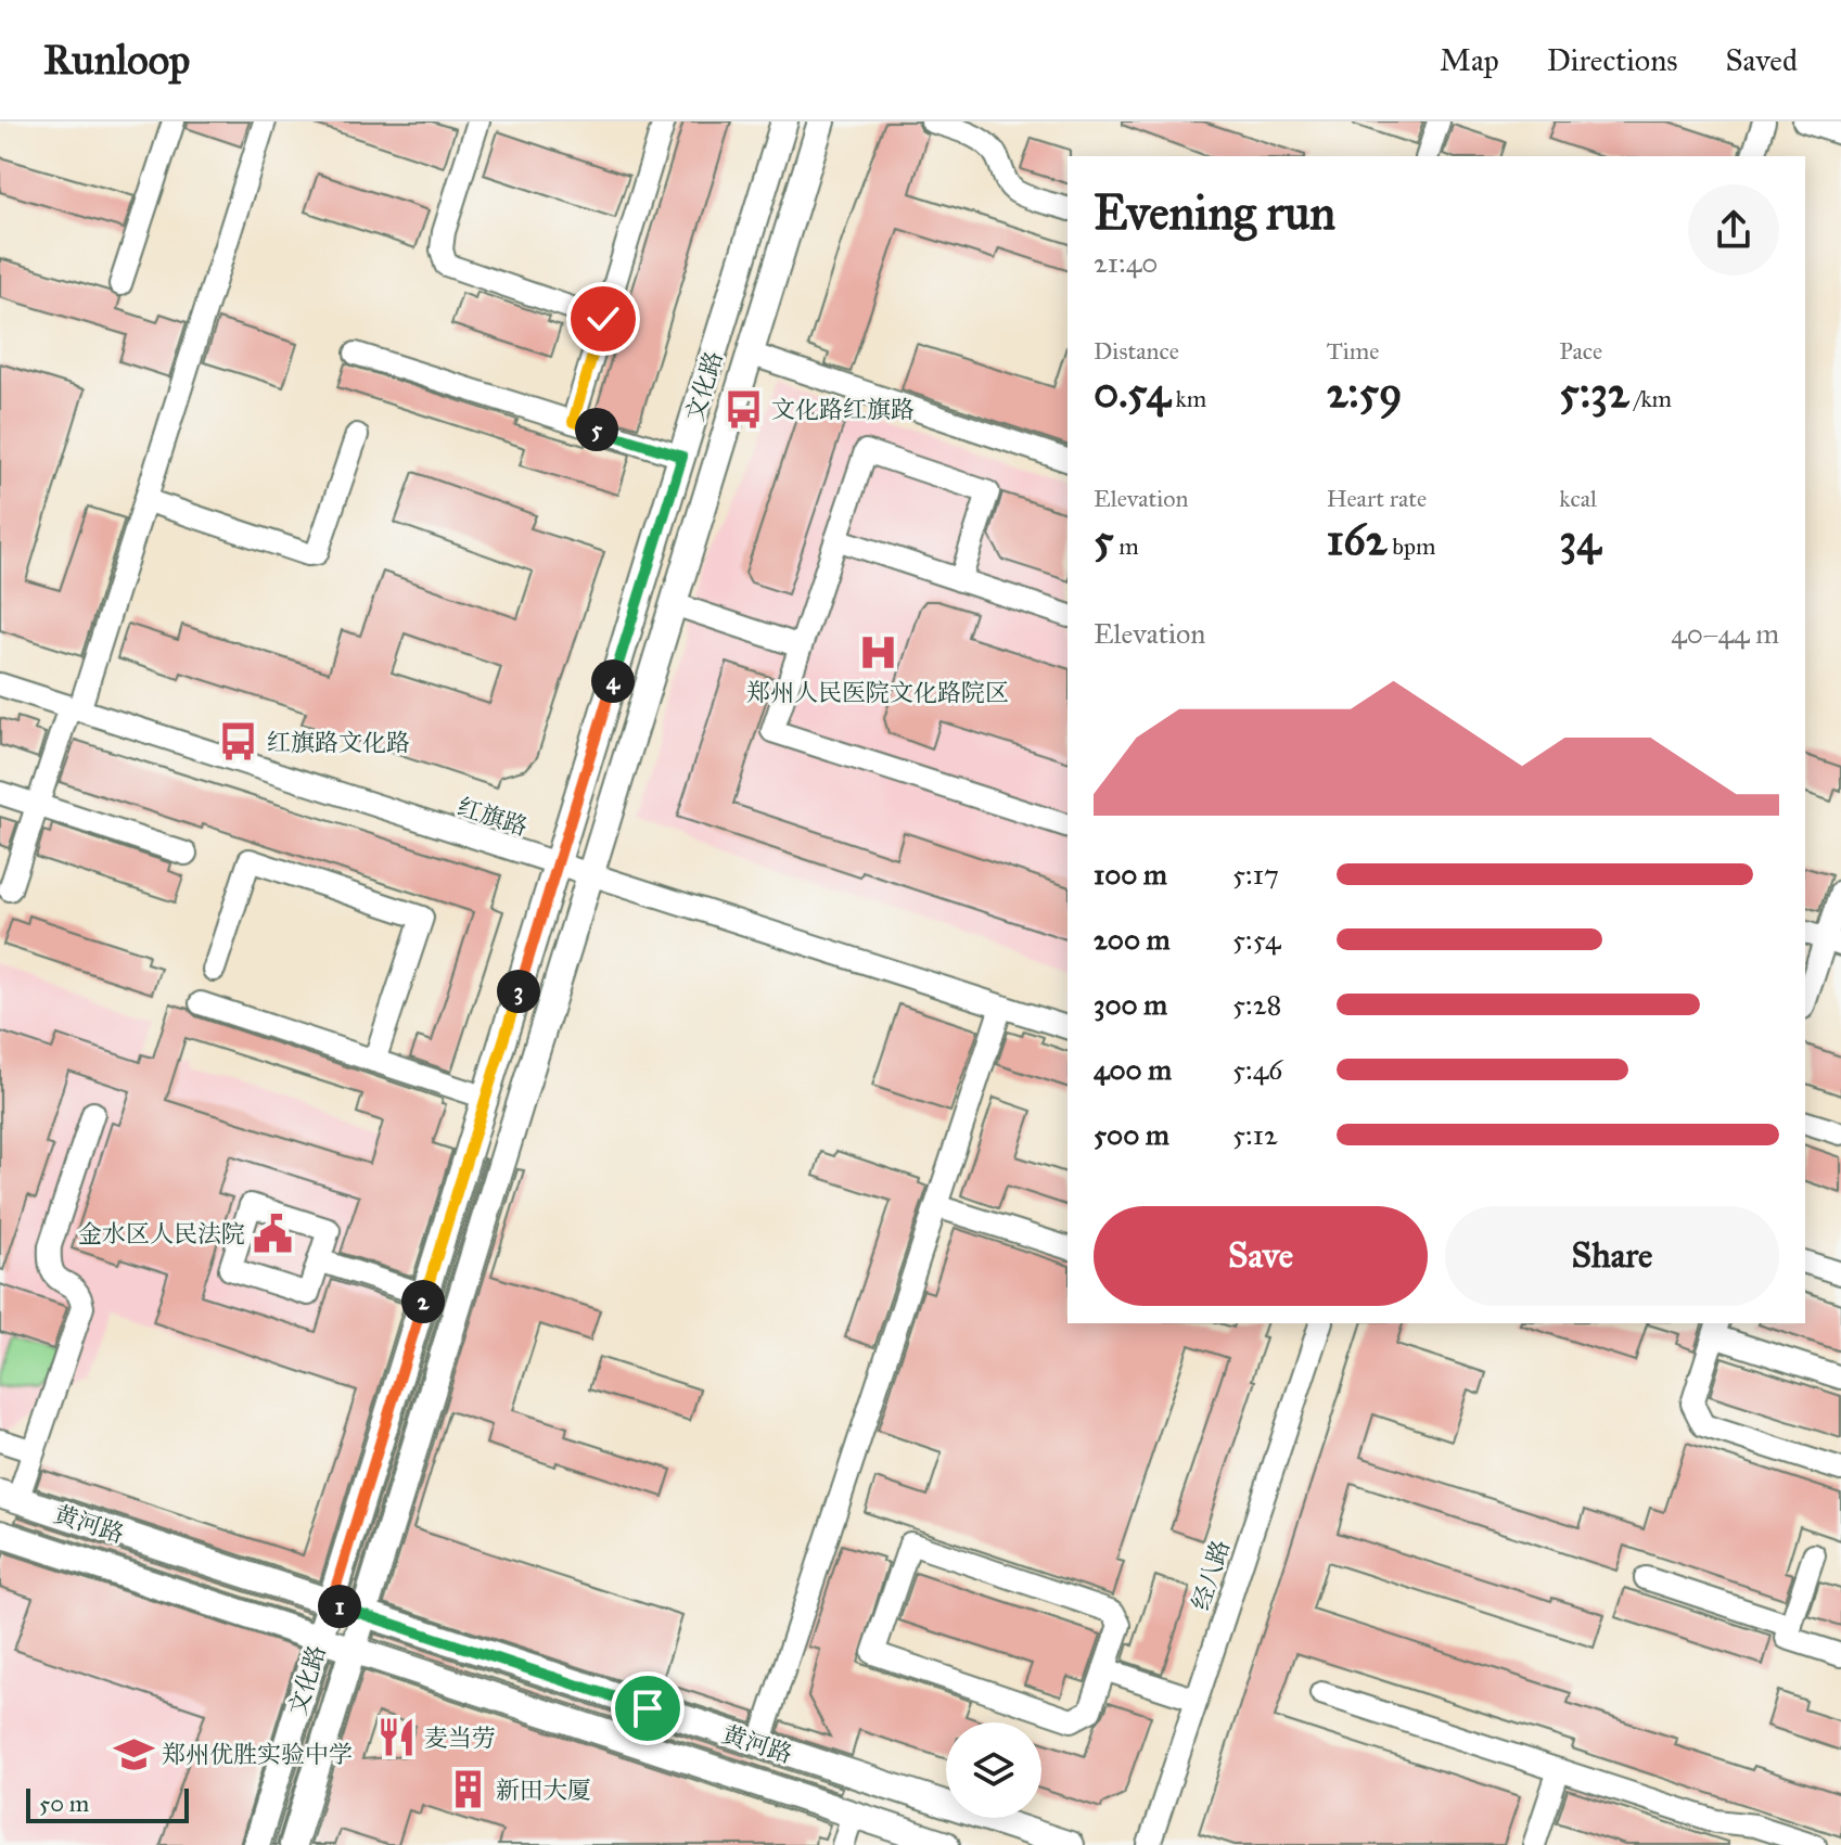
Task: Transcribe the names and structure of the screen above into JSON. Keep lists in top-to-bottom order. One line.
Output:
{"streets":{"main road":["文化路","黄河路"],"street":["红旗路","经八路"]},"crossings":[["文化路","红旗路"],["文化路","黄河路"]],"places":{"bus stop":["文化路红旗路","红旗路文化路"],"hospital":["郑州人民医院文化路院区"],"public building":["金水区人民法院"],"restaurant":["麦当劳"],"school or university":["郑州优胜实验中学"],"building":["新田大厦"]},"scale_bar":"50 m","page":{"header":"Runloop","nav":["Map","Directions","Saved"],"heading":["Evening run","21:40"],"stats":[["Distance","0.54 km"],["Time","2:59"],["Pace","5:32 /km"],["Elevation","5 m"],["Heart rate","162 bpm"],["kcal","34"]],"pins":["5","4","3","2","1"],"chart":["Elevation","40–44 m"],"list":[{"name":"100 m","note":"5:17"},{"name":"200 m","note":"5:54"},{"name":"300 m","note":"5:28"},{"name":"400 m","note":"5:46"},{"name":"500 m","note":"5:12"}],"buttons":["Save","Share"],"scale":"50 m"}}
